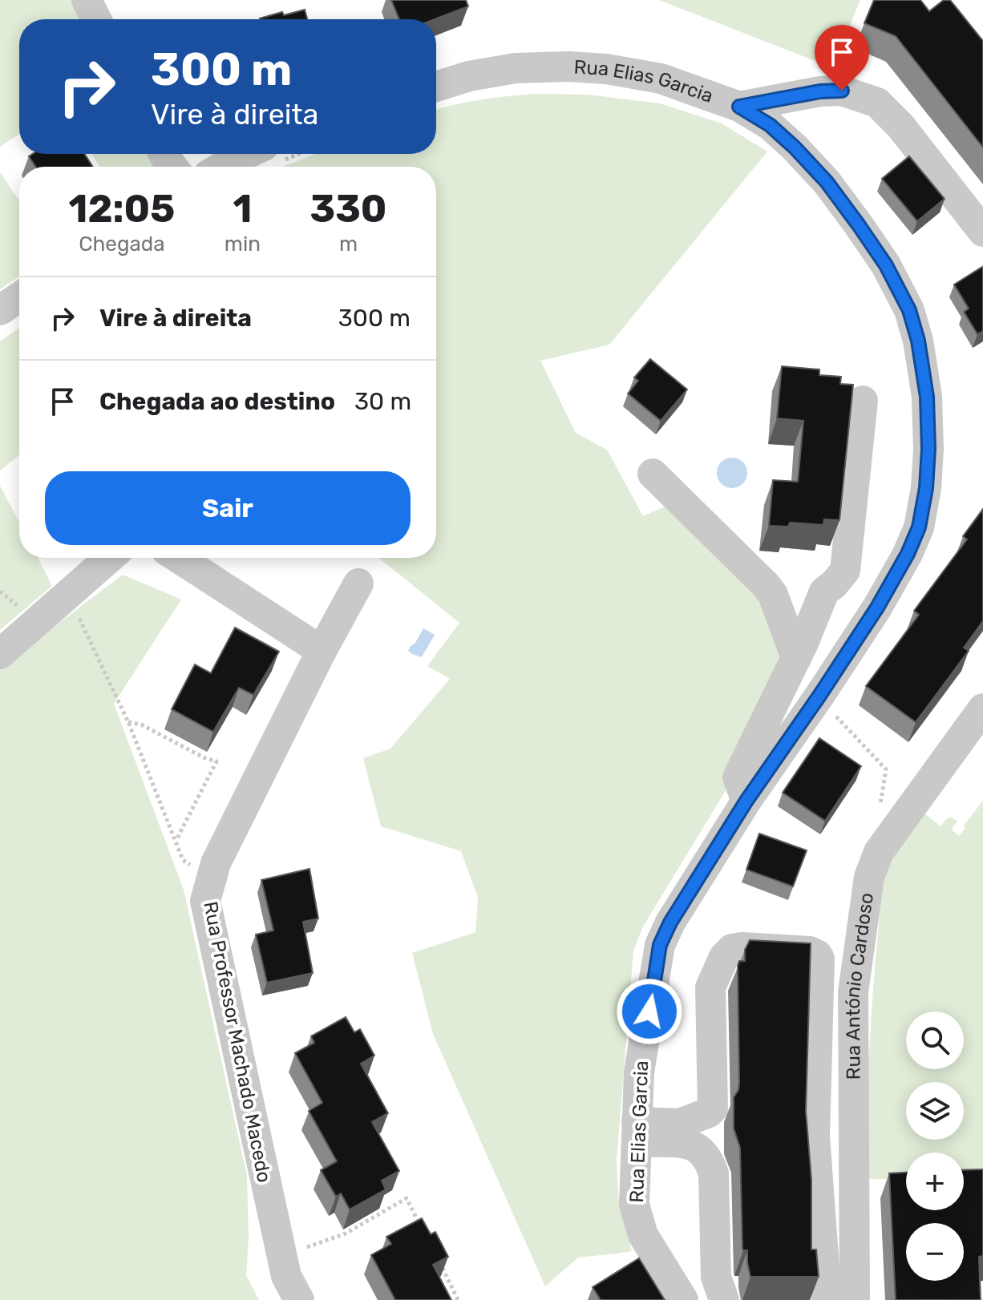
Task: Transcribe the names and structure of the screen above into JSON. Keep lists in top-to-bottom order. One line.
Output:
{"streets":{"street":["Rua Elias Garcia","Rua António Cardoso","Rua Professor Machado Macedo"]},"page":{"turn":["300 m","Vire à direita"],"eta":["12:05","Chegada","1","min","330","m"],"list":[{"name":"Vire à direita","value":"300 m"},{"name":"Chegada ao destino","value":"30 m"}],"buttons":"Sair","map_buttons":["+","−"]}}
